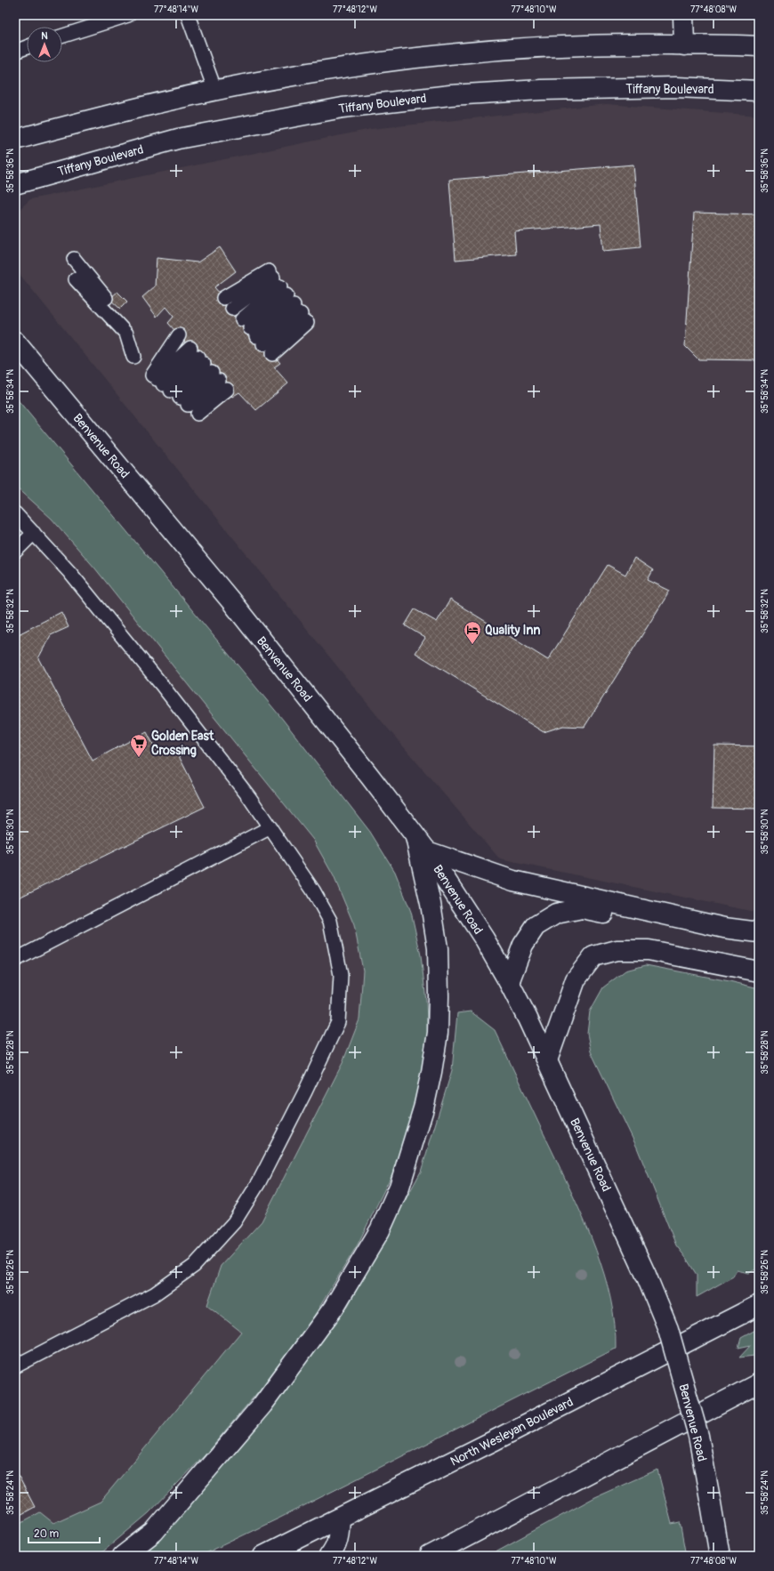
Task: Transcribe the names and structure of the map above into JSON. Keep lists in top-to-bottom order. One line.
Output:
{"streets":{"main road":["Tiffany Boulevard","Benvenue Road","North Wesleyan Boulevard"]},"places":{"hotel":["Quality Inn"],"supermarket":["Golden East Crossing"]},"scale_bar":"20 m","north":"top","coordinates":["77°48'14\"W","77°48'12\"W","77°48'10\"W","77°48'08\"W","35°58'36\"N","35°58'34\"N","35°58'32\"N","35°58'30\"N","35°58'28\"N","35°58'26\"N","35°58'24\"N"]}
